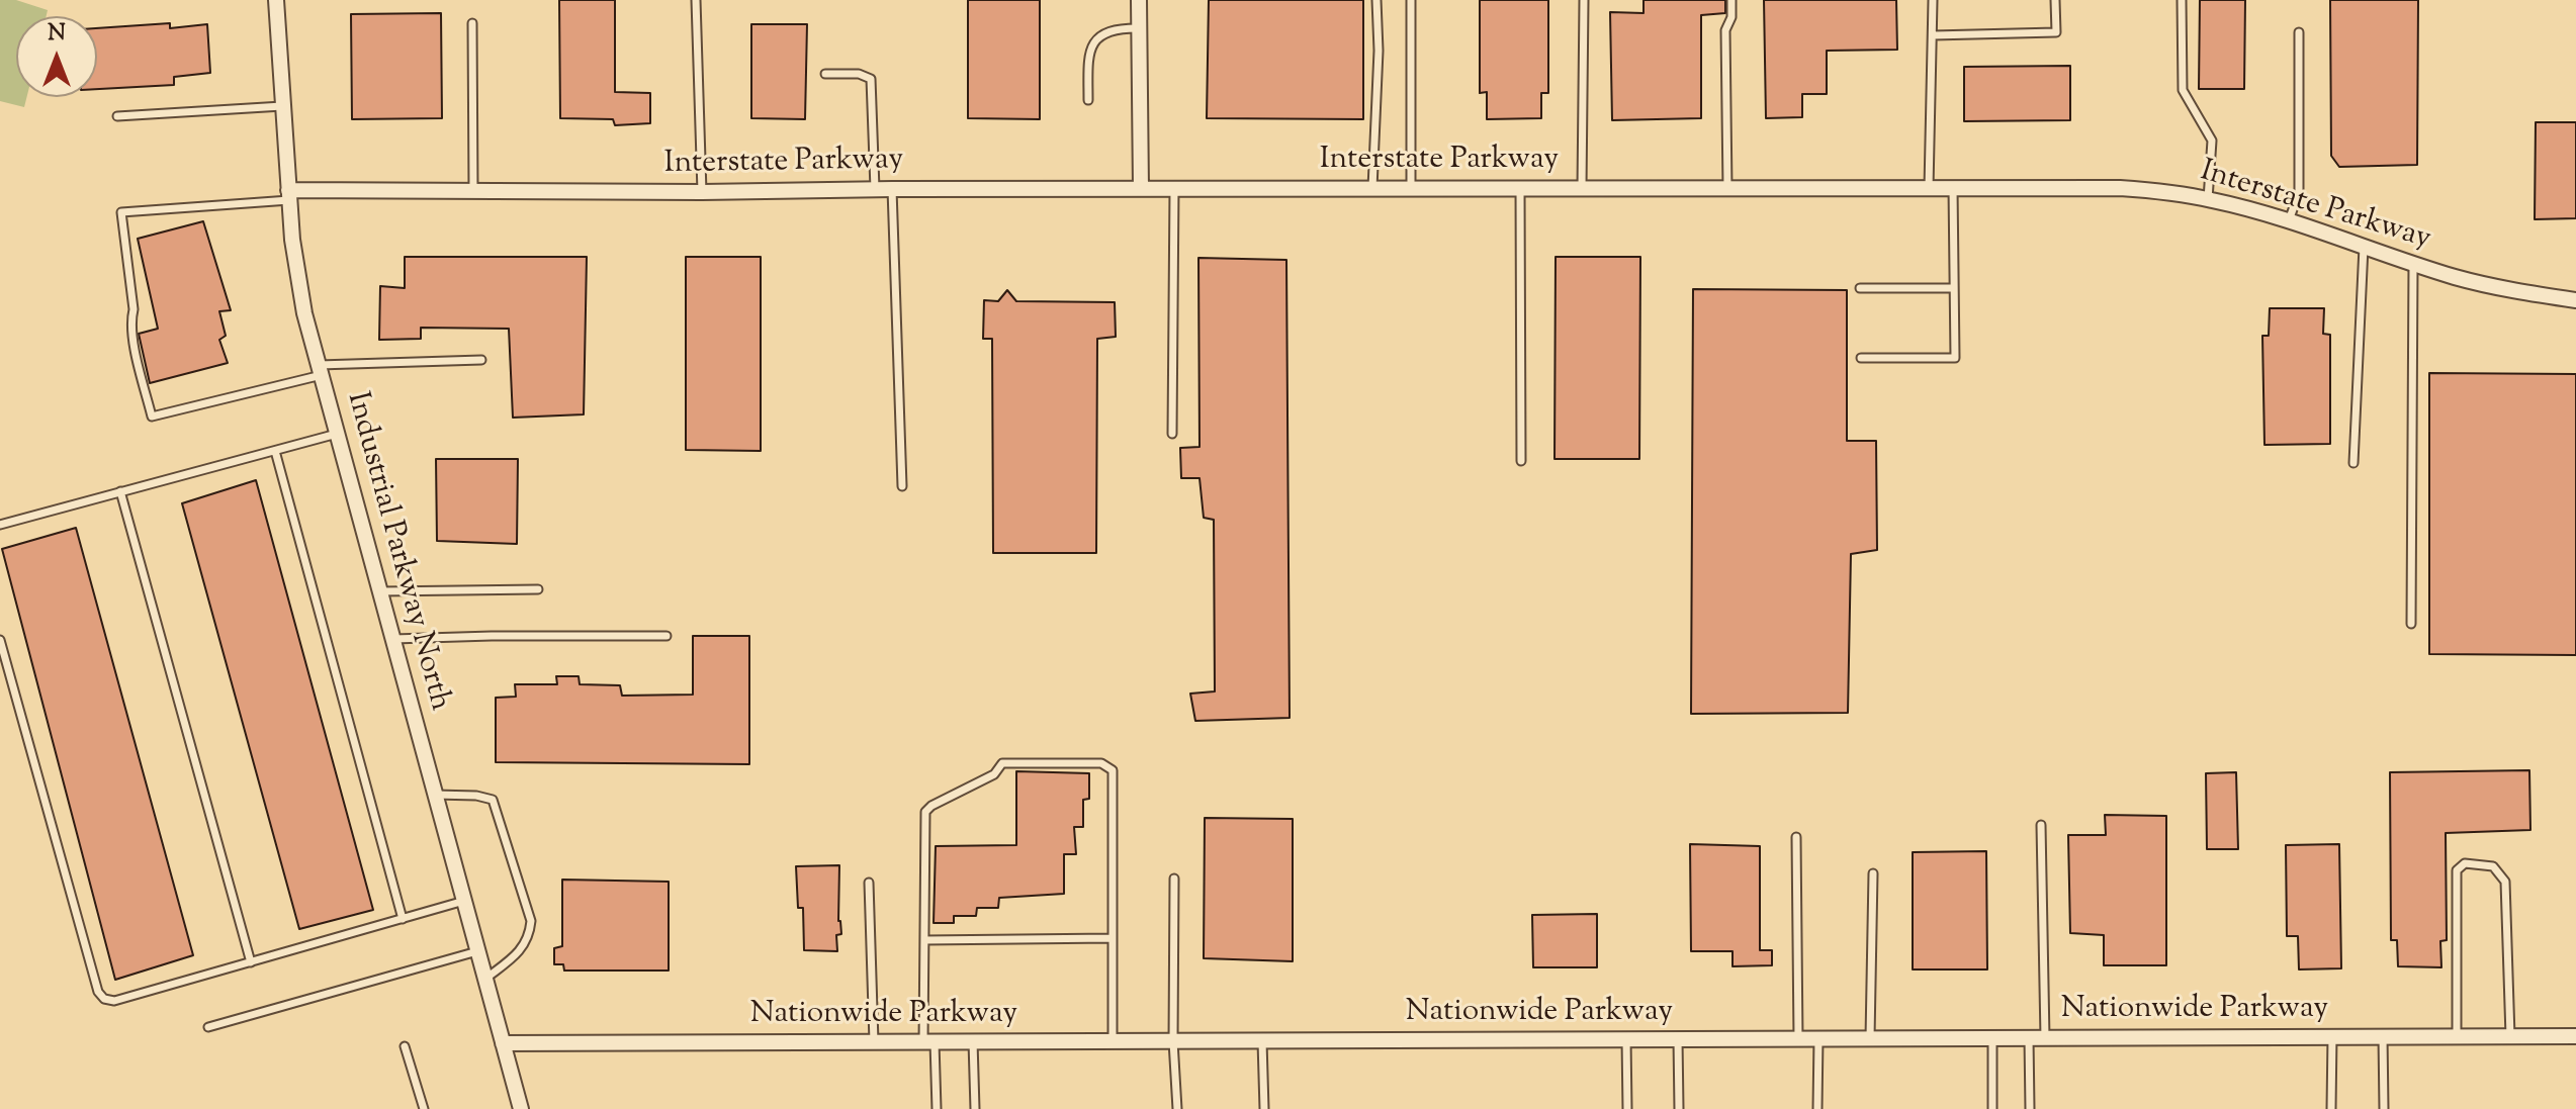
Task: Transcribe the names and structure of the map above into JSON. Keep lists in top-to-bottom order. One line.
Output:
{"streets":{"street":["Interstate Parkway","Industrial Parkway North","Nationwide Parkway"]},"crossings":[["Interstate Parkway","Industrial Parkway North"],["Industrial Parkway North","Nationwide Parkway"]],"north":"top"}
